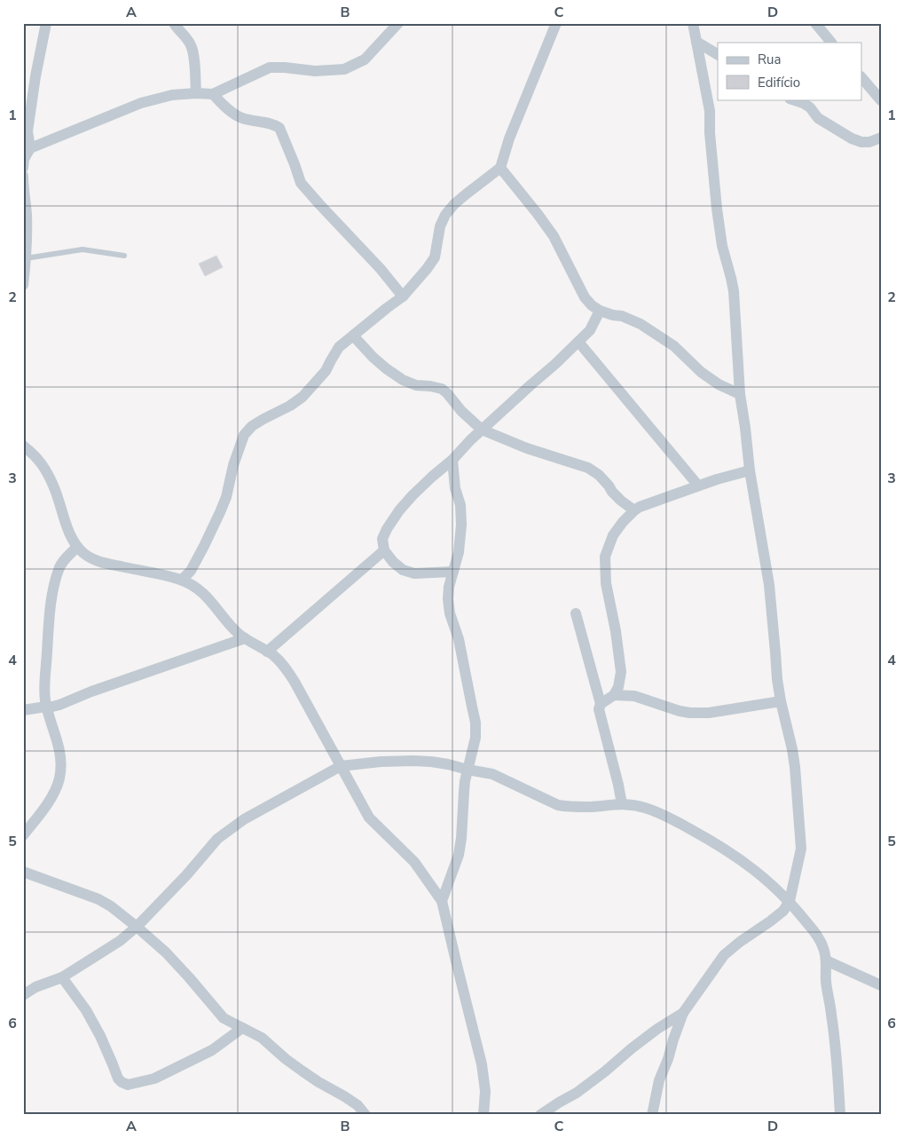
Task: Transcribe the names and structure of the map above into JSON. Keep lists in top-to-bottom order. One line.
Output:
{"legend":["Rua","Edifício"],"grid":{"columns":["A","B","C","D"],"rows":["1","2","3","4","5","6"]}}
